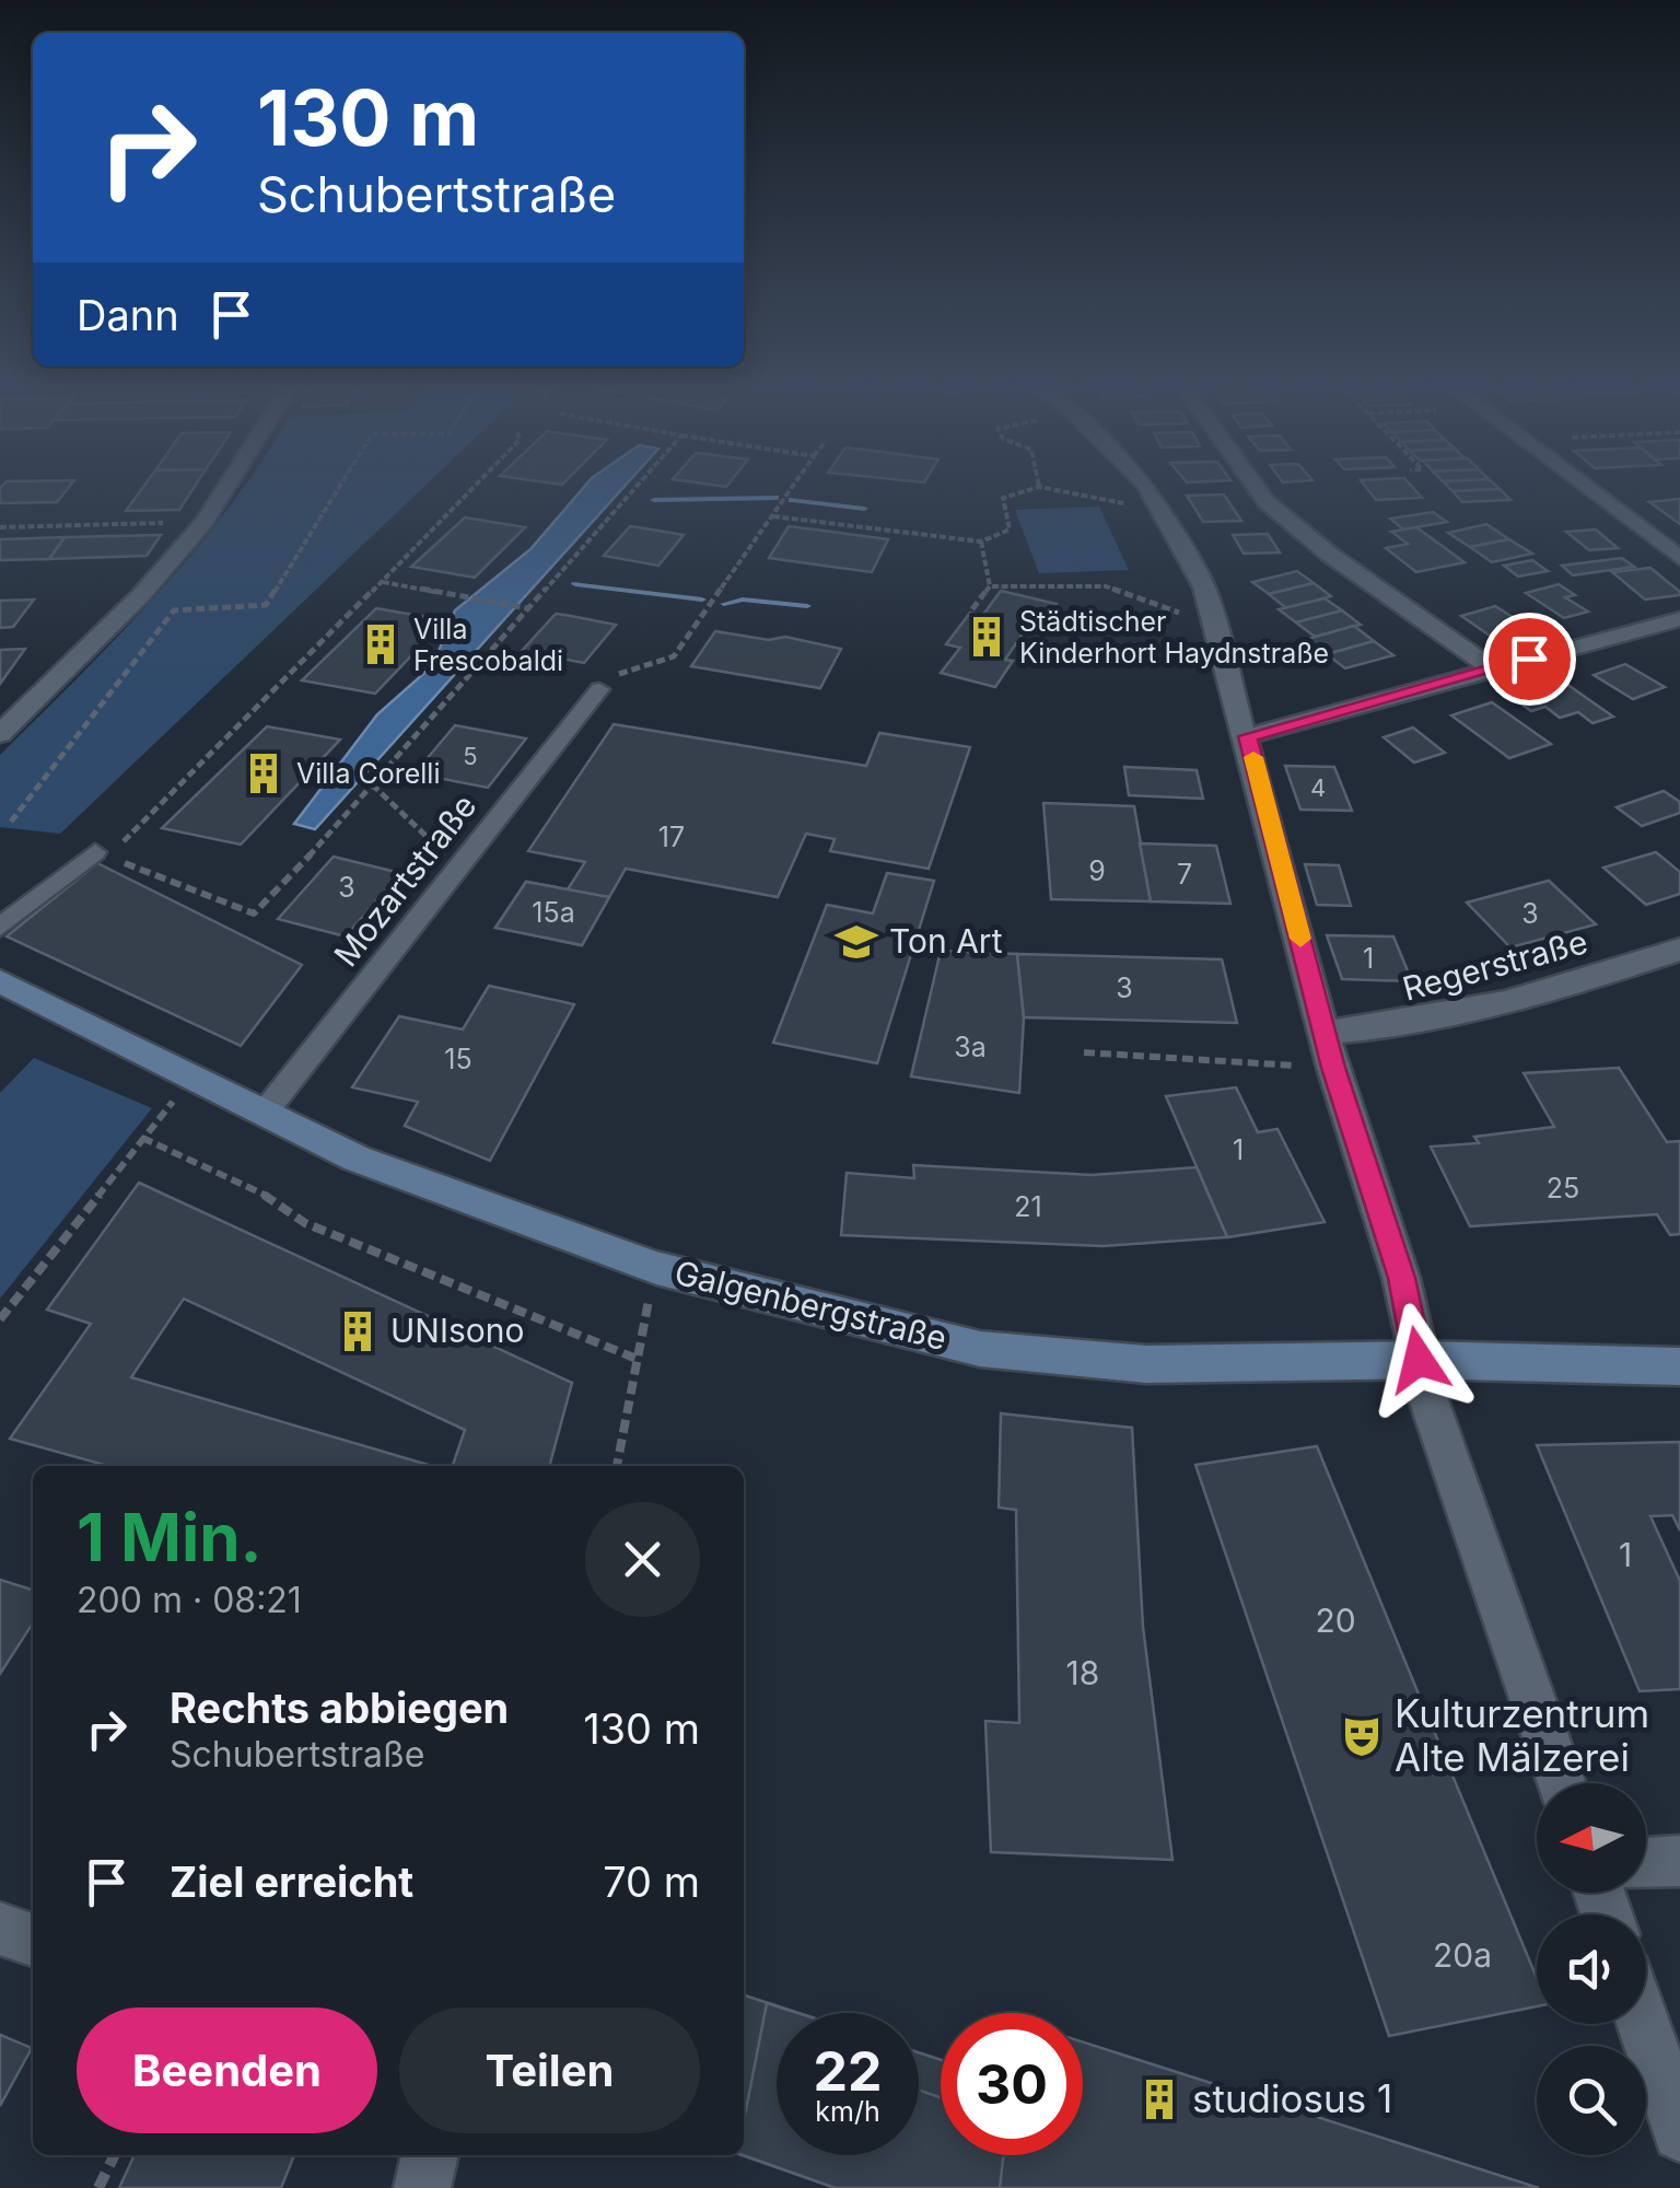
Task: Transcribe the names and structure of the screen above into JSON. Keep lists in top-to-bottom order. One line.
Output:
{"streets":{"street":["Regerstraße","Galgenbergstraße"],"lane":["Mozartstraße"]},"crossings":[["Mozartstraße","Galgenbergstraße"]],"places":{"building":["Städtischer Kinderhort Haydnstraße","Villa Frescobaldi","Villa Corelli","UNIsono","studiosus 1"],"school or university":["Ton Art"],"theatre":["Kulturzentrum Alte Mälzerei"]},"house_numbers":["5","4","17","9","7","3","15a","3","1","3","3a","15","1","25","21","1","20","18","20a"],"north":"left","page":{"turn":["130 m","Schubertstraße"],"then":"Dann","heading":["1 Min.","200 m · 08:21"],"list":[{"name":"Rechts abbiegen","note":"Schubertstraße","value":"130 m"},{"name":"Ziel erreicht","value":"70 m"}],"buttons":["Beenden","Teilen"],"speed":"22 km/h","limit":"30"}}
